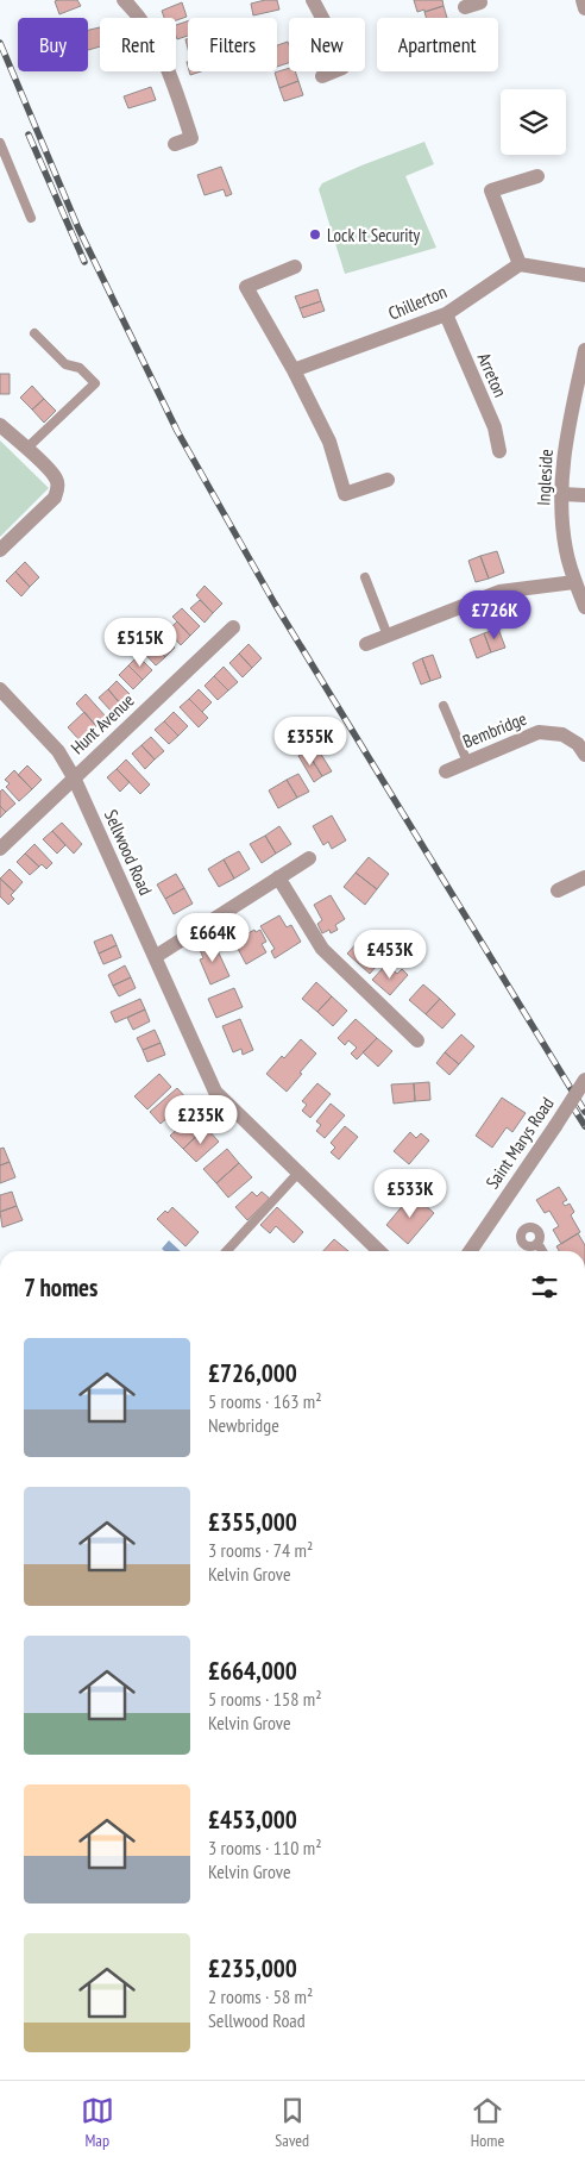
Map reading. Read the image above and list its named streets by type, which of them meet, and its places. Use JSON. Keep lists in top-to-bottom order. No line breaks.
{"streets":{"street":["Chillerton","Arreton","Ingleside","Hunt Avenue","Bembridge","Sellwood Road","Saint Marys Road"]},"crossings":[["Chillerton","Arreton"],["Hunt Avenue","Sellwood Road"]],"places":["Lock It Security"],"page":{"chip":["Buy","Rent","Filters","New","Apartment"],"price":["£726K","£515K","£355K","£664K","£453K","£235K","£533K"],"heading":"7 homes","list":[{"name":"£726,000","note":"5 rooms · 163 m² · Newbridge"},{"name":"£355,000","note":"3 rooms · 74 m² · Kelvin Grove"},{"name":"£664,000","note":"5 rooms · 158 m² · Kelvin Grove"},{"name":"£453,000","note":"3 rooms · 110 m² · Kelvin Grove"},{"name":"£235,000","note":"2 rooms · 58 m² · Sellwood Road"}],"tabs":["Map","Saved","Home"]}}
